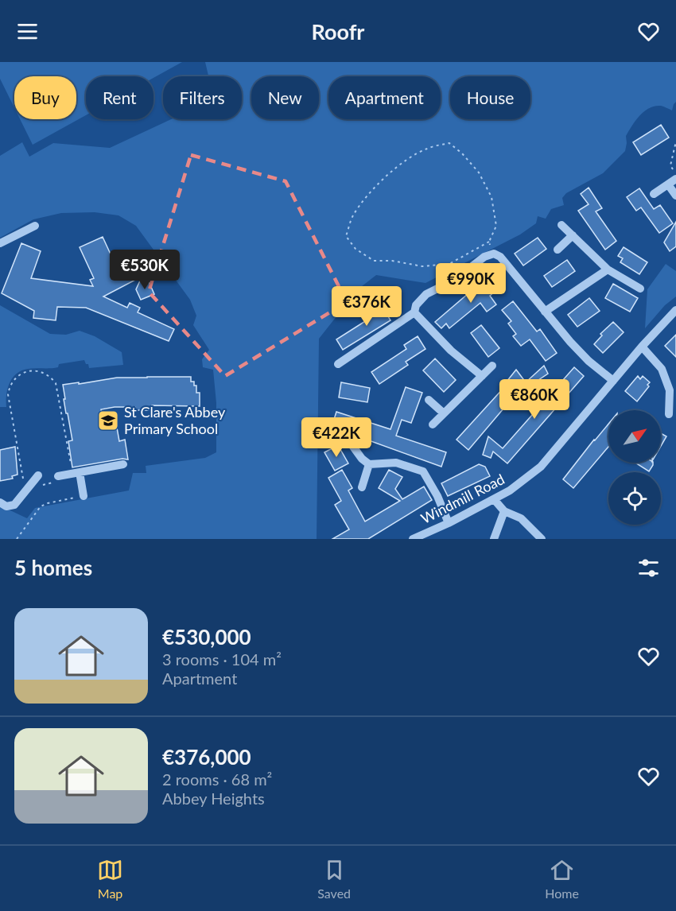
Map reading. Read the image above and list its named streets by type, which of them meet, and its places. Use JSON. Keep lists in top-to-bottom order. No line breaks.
{"streets":{"street":["Windmill Road"]},"places":{"school or university":["St Clare's Abbey Primary School"]},"north":"top right","page":{"header":"Roofr","chip":["Buy","Rent","Filters","New","Apartment","House"],"price":["€530K","€990K","€376K","€860K","€422K"],"heading":"5 homes","list":[{"name":"€530,000","note":"3 rooms · 104 m² · Apartment"},{"name":"€376,000","note":"2 rooms · 68 m² · Abbey Heights"}],"tabs":["Map","Saved","Home"]}}
